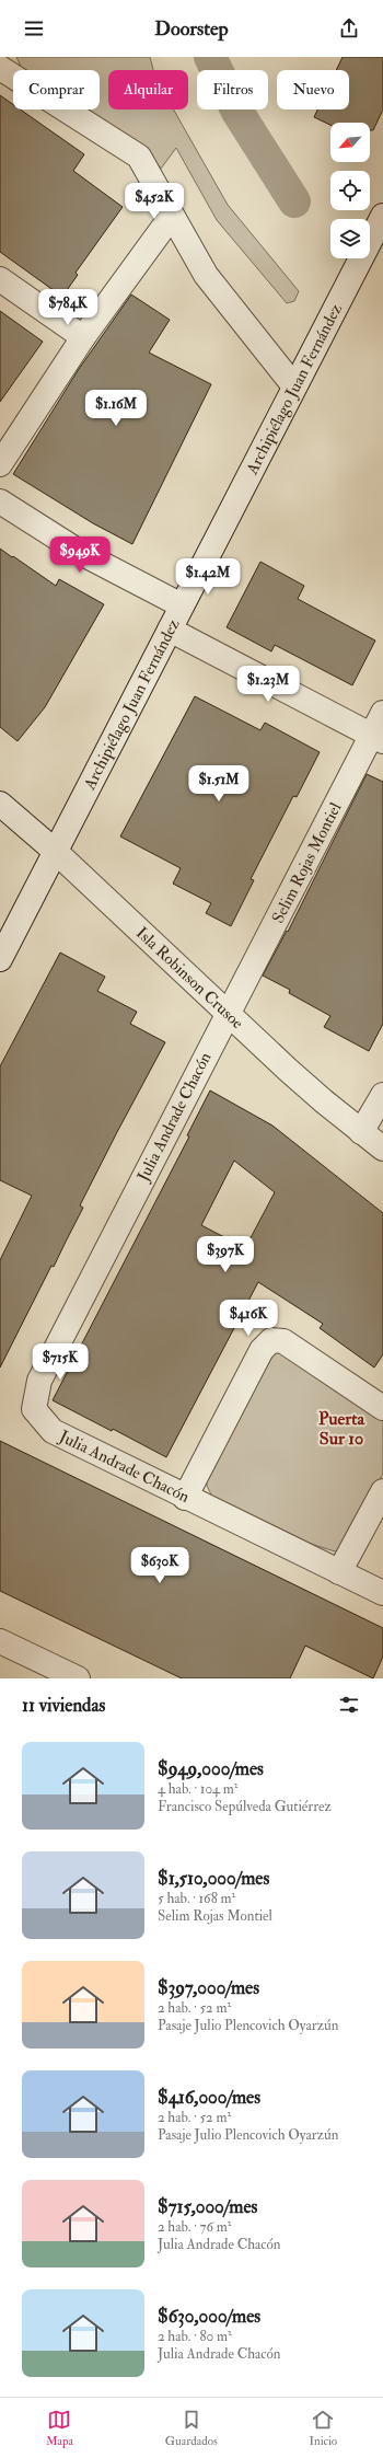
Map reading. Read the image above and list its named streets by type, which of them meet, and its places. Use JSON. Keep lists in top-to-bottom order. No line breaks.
{"streets":{"street":["Archipiélago Juan Fernández","Selim Rojas Montiel","Isla Robinson Crusoe","Julia Andrade Chacón"]},"crossings":[["Archipiélago Juan Fernández","Isla Robinson Crusoe"],["Selim Rojas Montiel","Isla Robinson Crusoe"],["Selim Rojas Montiel","Julia Andrade Chacón"],["Isla Robinson Crusoe","Julia Andrade Chacón"]],"districts":["Puerta Sur 10"],"north":"bottom left","page":{"header":"Doorstep","chip":["Comprar","Alquilar","Filtros","Nuevo"],"price":["$452K","$784K","$1.16M","$949K","$1.42M","$1.23M","$1.51M","$397K","$416K","$715K","$630K"],"heading":"11 viviendas","list":[{"name":"$949,000/mes","note":"4 hab. · 104 m² · Francisco Sepúlveda Gutiérrez"},{"name":"$1,510,000/mes","note":"5 hab. · 168 m² · Selim Rojas Montiel"},{"name":"$397,000/mes","note":"2 hab. · 52 m² · Pasaje Julio Plencovich Oyarzún"},{"name":"$416,000/mes","note":"2 hab. · 52 m² · Pasaje Julio Plencovich Oyarzún"},{"name":"$715,000/mes","note":"2 hab. · 76 m² · Julia Andrade Chacón"},{"name":"$630,000/mes","note":"2 hab. · 80 m² · Julia Andrade Chacón"}],"tabs":["Mapa","Guardados","Inicio"]}}
